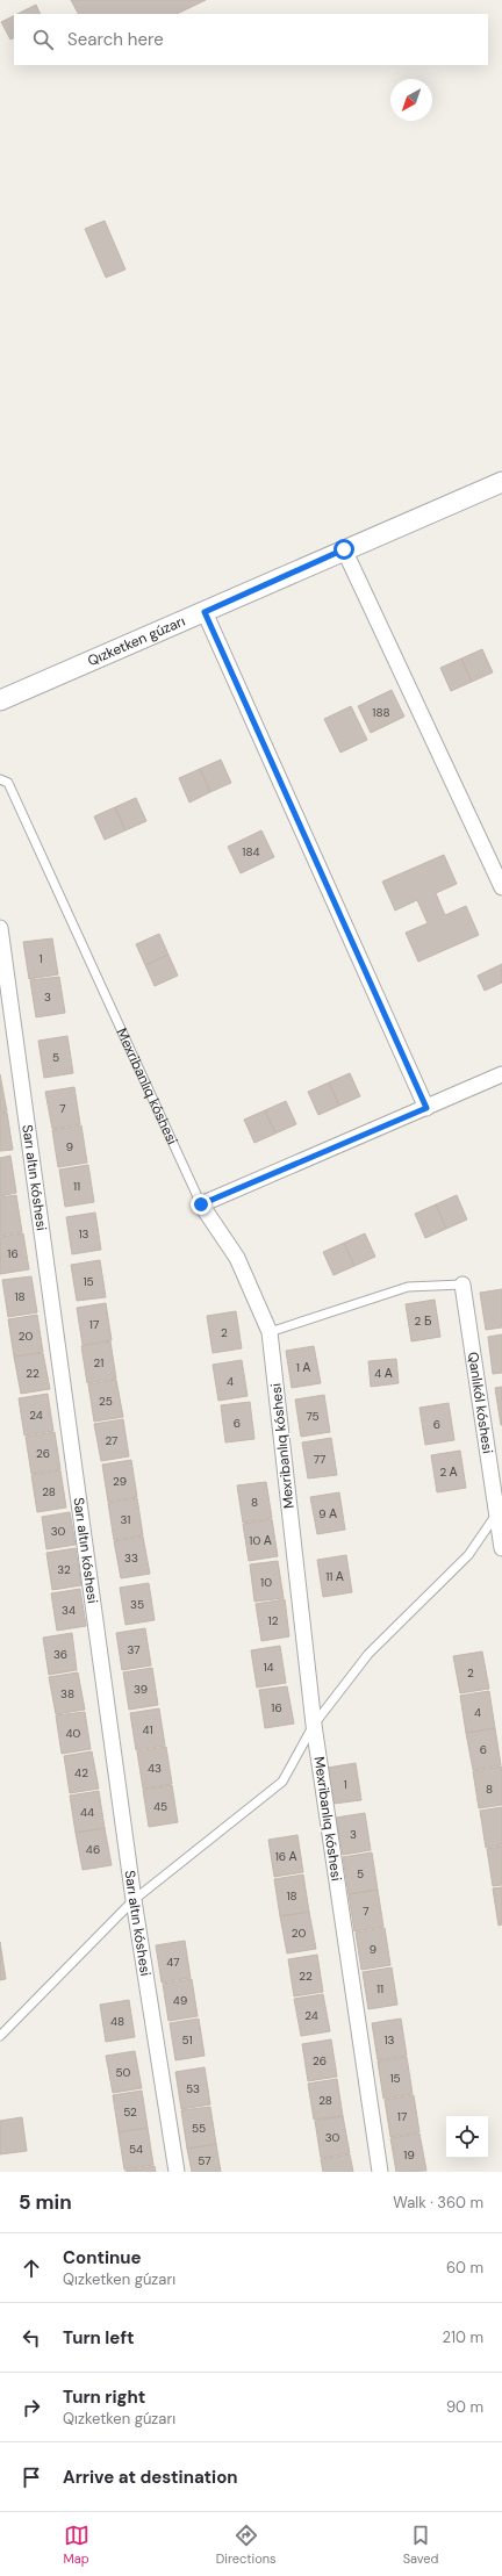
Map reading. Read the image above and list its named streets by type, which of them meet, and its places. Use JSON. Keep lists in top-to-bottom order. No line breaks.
{"streets":{"street":["Qızketken gúzarı","Mexribanlıq kóshesi","Sarı altın kóshesi","Qanlıkól kóshesi"]},"house_numbers":["188","184","1","3","5","7","9","11","13","16","15","18","2 Б","17","2","20","21","1 А","22","4 А","4","25","24","75","6","6","27","26","77","2 А","29","28","8","9 А","31","30","10 А","33","32","11 А","10","35","34","12","37","36","14","2","39","38","16","4","41","40","6","43","42","1","8","45","44","3","46","16 А","5","18","7","20","9","47","22","11","49","24","48","51","13","26","50","15","53","28","52","17","55","30","54","19","57"],"north":"bottom left","page":{"search":"Search here","heading":["5 min","Walk · 360 m"],"list":[["Continue","Qızketken gúzarı","60 m"],["Turn left","210 m"],["Turn right","Qızketken gúzarı","90 m"],"Arrive at destination"],"nav":["Map","Directions","Saved"]}}
